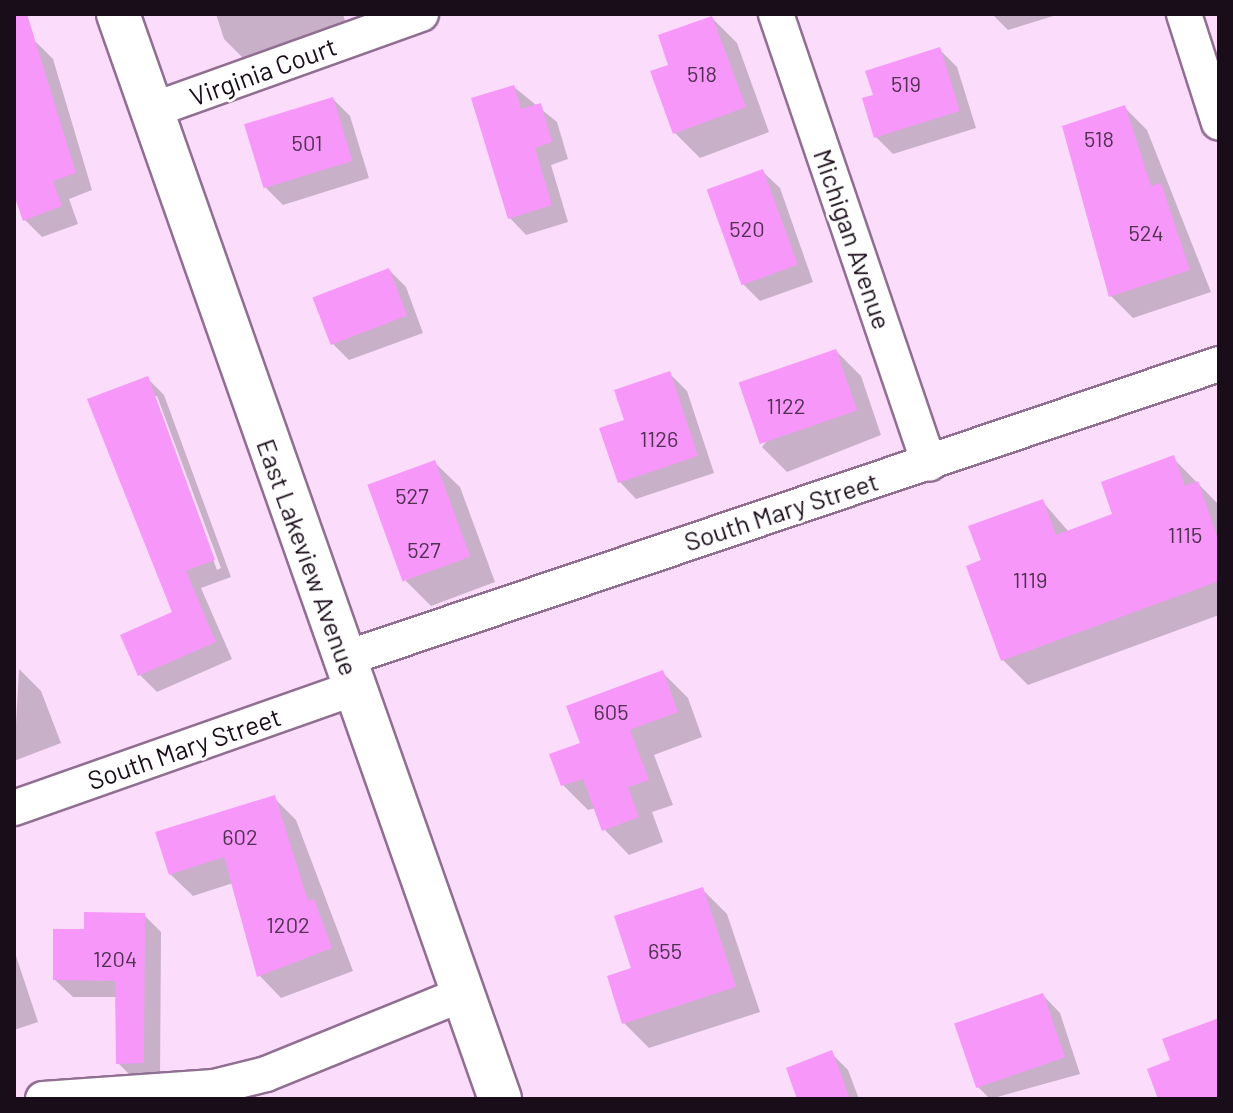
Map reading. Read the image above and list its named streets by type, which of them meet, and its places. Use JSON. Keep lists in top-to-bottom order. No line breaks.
{"streets":{"street":["Virginia Court","Michigan Avenue","South Mary Street","East Lakeview Avenue"]},"crossings":[["Virginia Court","East Lakeview Avenue"],["Michigan Avenue","South Mary Street"],["South Mary Street","East Lakeview Avenue"]],"house_numbers":["518","519","518","501","520","524","1122","1126","527","1115","527","1119","605","602","1202","655","1204"]}
